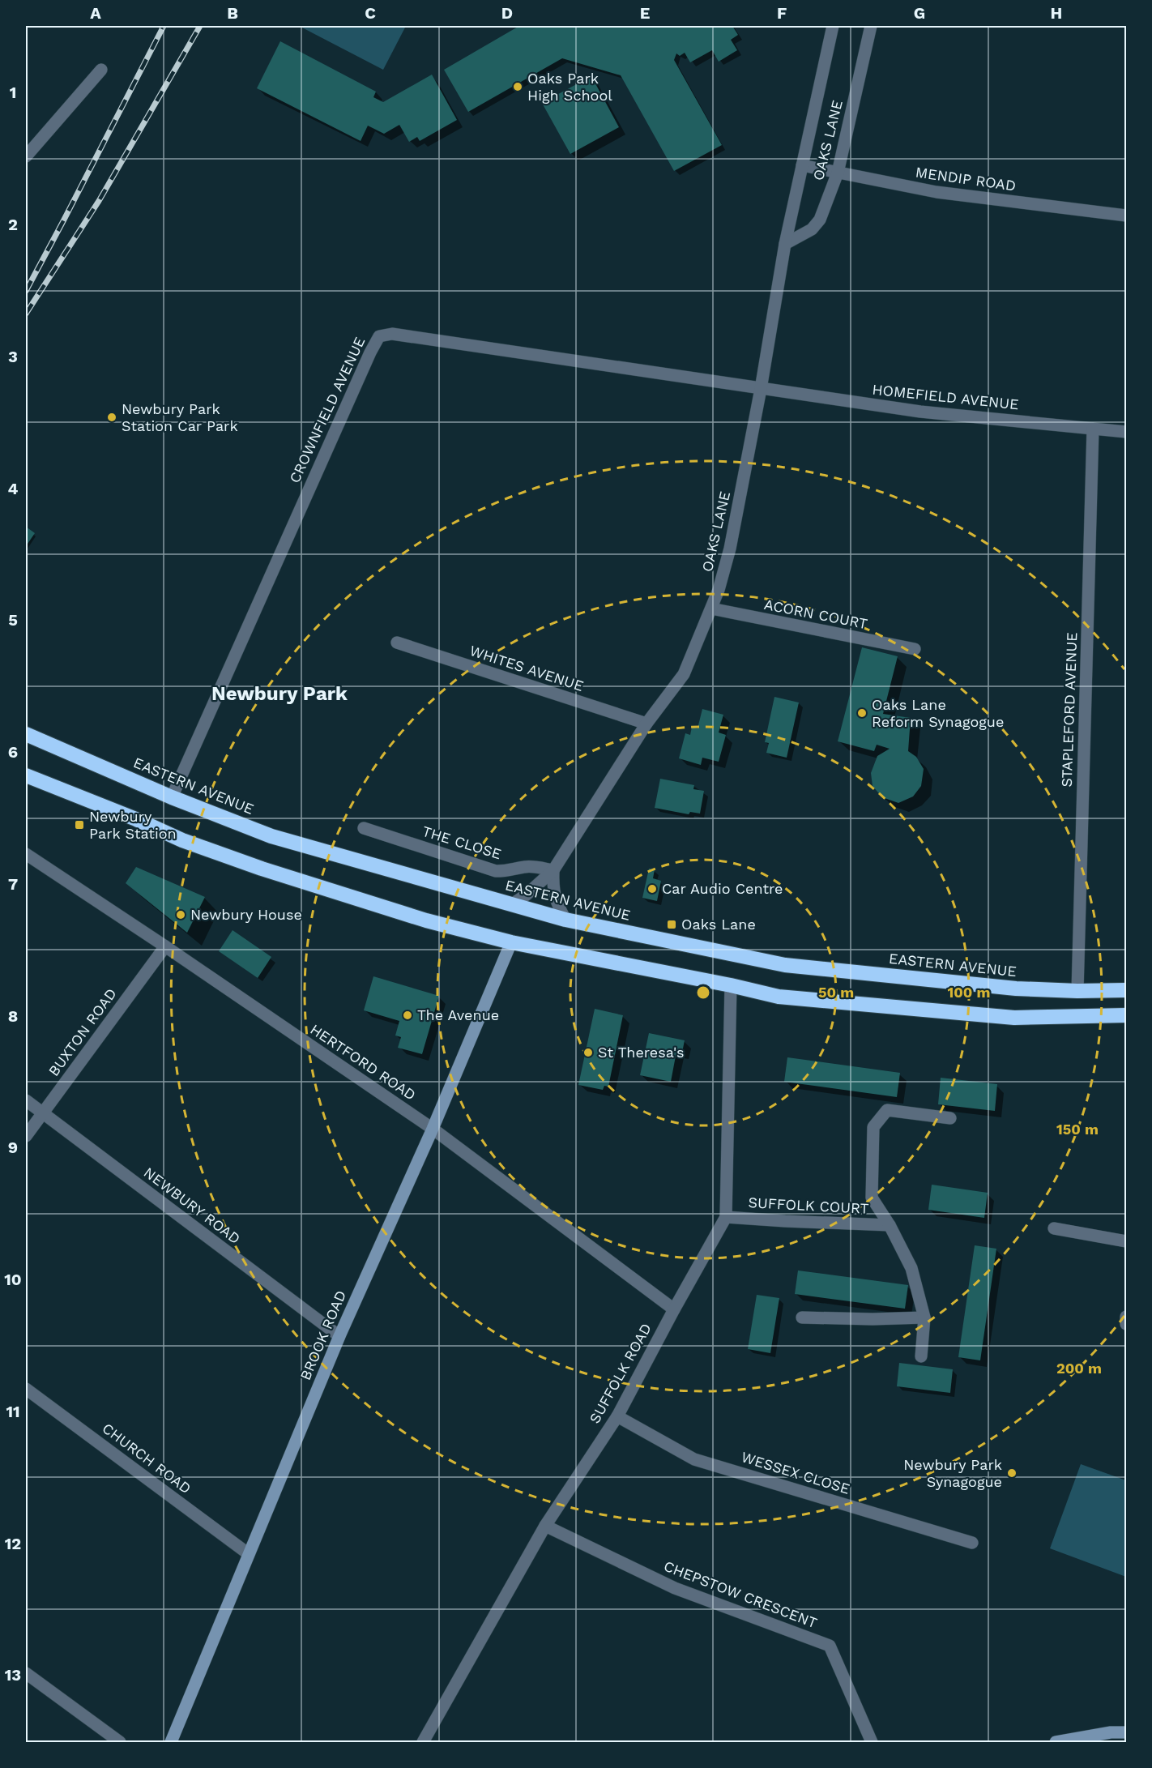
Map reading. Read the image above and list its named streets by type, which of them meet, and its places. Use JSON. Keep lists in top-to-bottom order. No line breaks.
{"streets":{"highway":["EASTERN AVENUE"],"street":["OAKS LANE","MENDIP ROAD","HOMEFIELD AVENUE","CROWNFIELD AVENUE","ACORN COURT","WHITES AVENUE","STAPLEFORD AVENUE","THE CLOSE","BUXTON ROAD","HERTFORD ROAD","NEWBURY ROAD","SUFFOLK COURT","BROOK ROAD","SUFFOLK ROAD","CHURCH ROAD","WESSEX CLOSE","CHEPSTOW CRESCENT"]},"crossings":[["OAKS LANE","MENDIP ROAD"],["OAKS LANE","HOMEFIELD AVENUE"],["OAKS LANE","CROWNFIELD AVENUE"],["OAKS LANE","ACORN COURT"],["OAKS LANE","WHITES AVENUE"],["OAKS LANE","EASTERN AVENUE"],["OAKS LANE","THE CLOSE"],["HOMEFIELD AVENUE","CROWNFIELD AVENUE"],["HOMEFIELD AVENUE","STAPLEFORD AVENUE"],["CROWNFIELD AVENUE","EASTERN AVENUE"],["STAPLEFORD AVENUE","EASTERN AVENUE"],["BUXTON ROAD","HERTFORD ROAD"],["BUXTON ROAD","NEWBURY ROAD"],["HERTFORD ROAD","BROOK ROAD"],["HERTFORD ROAD","SUFFOLK ROAD"],["NEWBURY ROAD","BROOK ROAD"],["SUFFOLK COURT","SUFFOLK ROAD"],["BROOK ROAD","CHURCH ROAD"],["SUFFOLK ROAD","WESSEX CLOSE"],["SUFFOLK ROAD","CHEPSTOW CRESCENT"]],"districts":["Newbury Park"],"places":{"other":["Oaks Park High School","Newbury Park Station Car Park","Oaks Lane Reform Synagogue","Car Audio Centre","Newbury House","The Avenue","St Theresa's","Newbury Park Synagogue"],"transit":["Newbury Park Station","Oaks Lane"]},"grid":{"columns":["A","B","C","D","E","F","G","H"],"rows":["1","2","3","4","5","6","7","8","9","10","11","12","13"]},"rings":["50 m","100 m","150 m","200 m"]}
